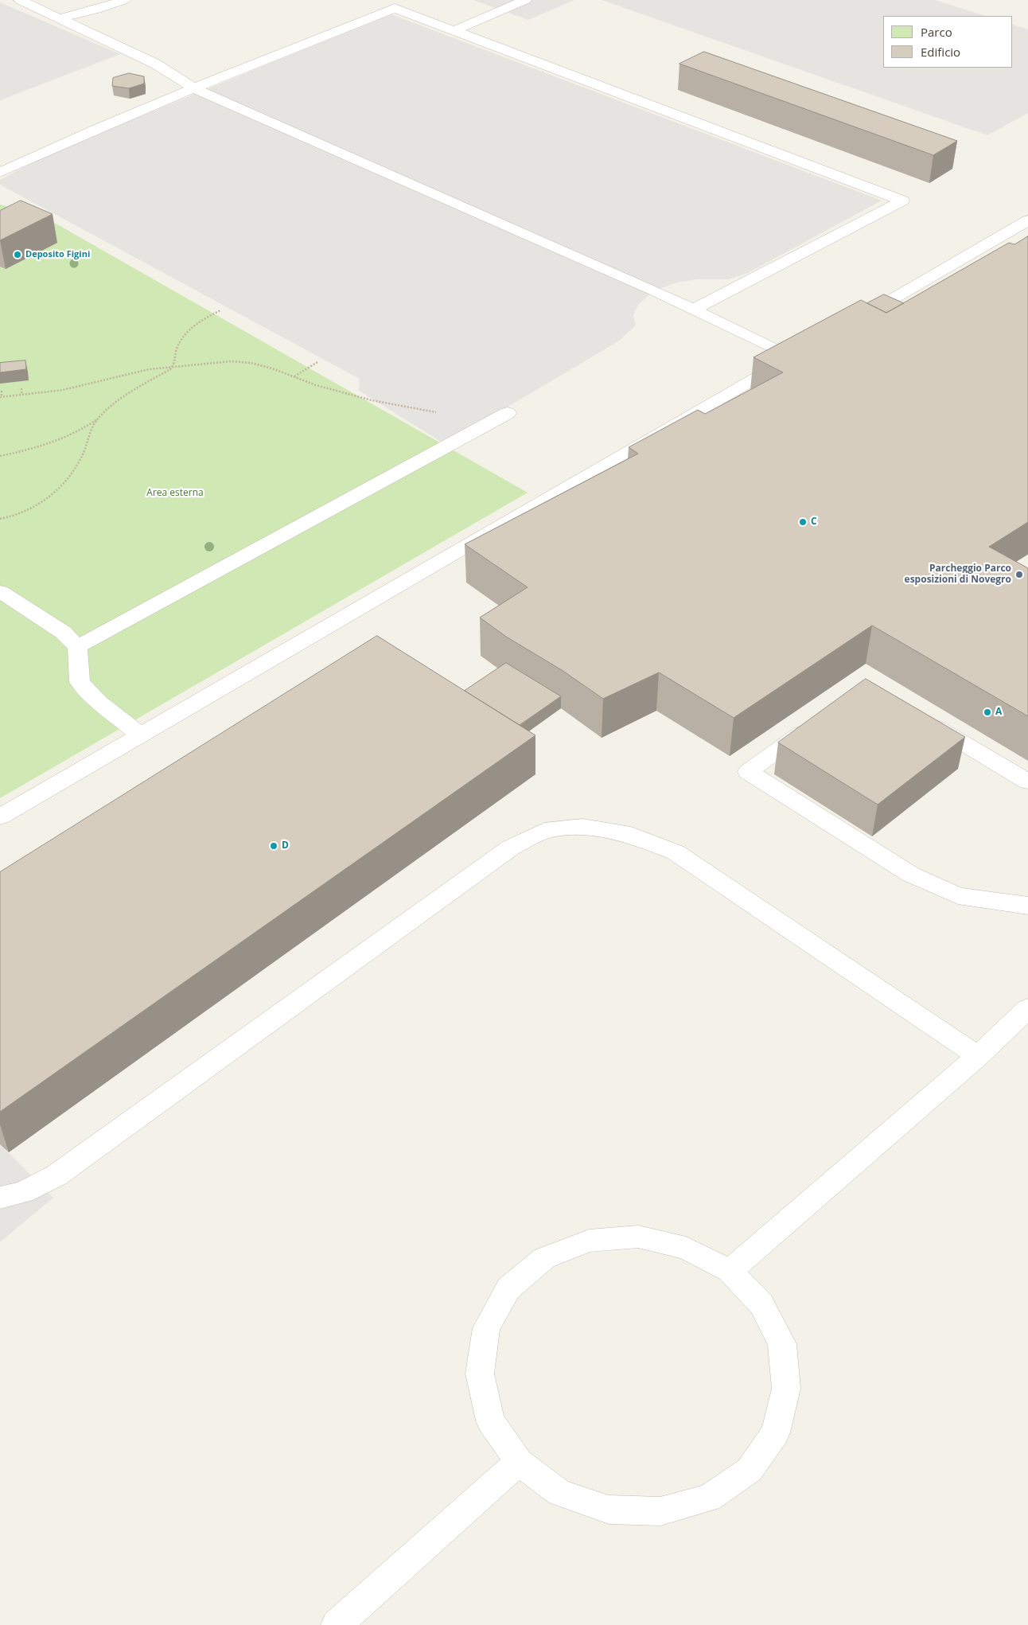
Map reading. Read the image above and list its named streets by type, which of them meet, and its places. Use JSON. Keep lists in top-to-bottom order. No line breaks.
{"parks":["Area esterna"],"places":["Deposito Figini","C","Parcheggio Parco esposizioni di Novegro","A","D"],"legend":["Parco","Edificio"]}
